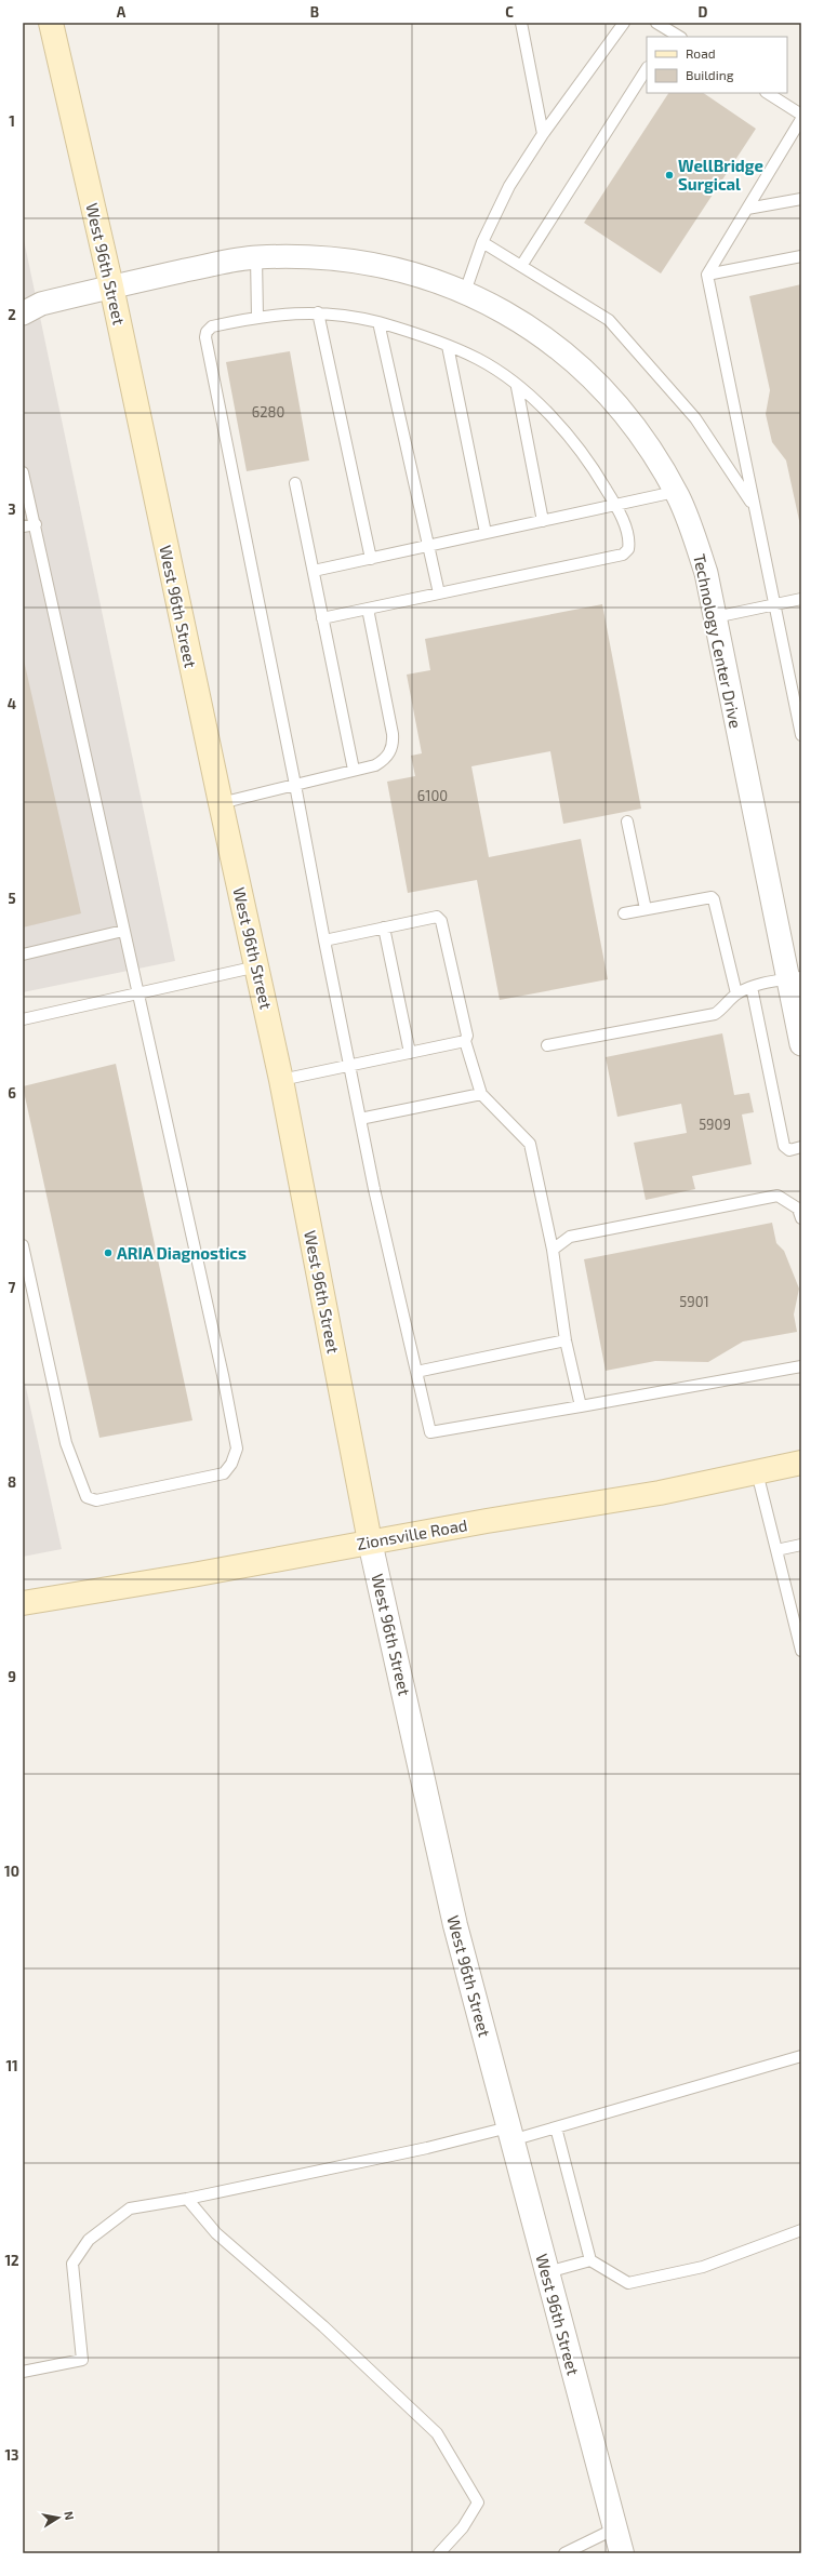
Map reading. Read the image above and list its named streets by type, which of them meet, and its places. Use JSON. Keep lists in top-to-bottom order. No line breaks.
{"streets":{"main road":["West 96th Street","Zionsville Road"],"street":["Technology Center Drive"]},"crossings":[["West 96th Street","Technology Center Drive"],["West 96th Street","Zionsville Road"]],"places":["WellBridge Surgical","ARIA Diagnostics"],"house_numbers":["6280","6100","5909","5901"],"legend":["Road","Building"],"north":"right","grid":{"columns":["A","B","C","D"],"rows":["1","2","3","4","5","6","7","8","9","10","11","12","13"]}}
